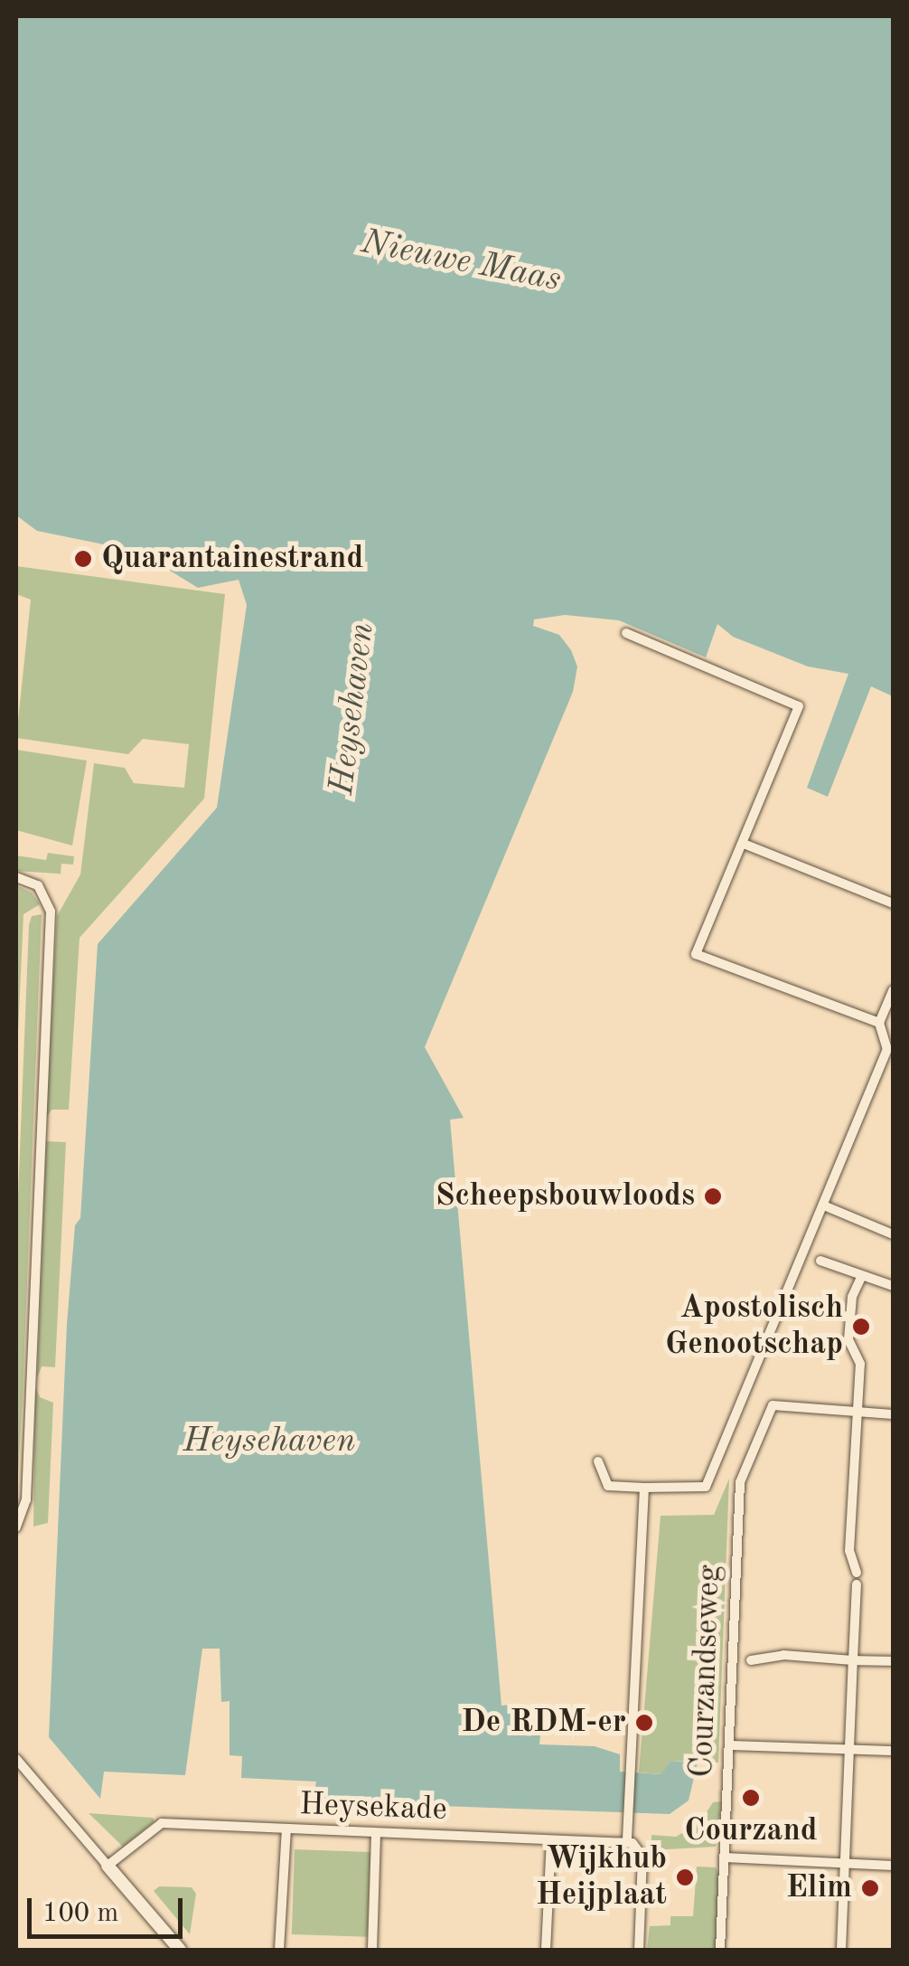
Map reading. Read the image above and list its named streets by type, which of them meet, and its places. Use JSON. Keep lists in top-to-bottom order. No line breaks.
{"streets":{"street":["Courzandseweg","Heysekade"]},"water":["Nieuwe Maas","Heysehaven"],"places":["Quarantainestrand","Scheepsbouwloods","Apostolisch Genootschap","De RDM-er","Courzand","Wijkhub Heijplaat","Elim"],"scale_bar":"100 m"}
